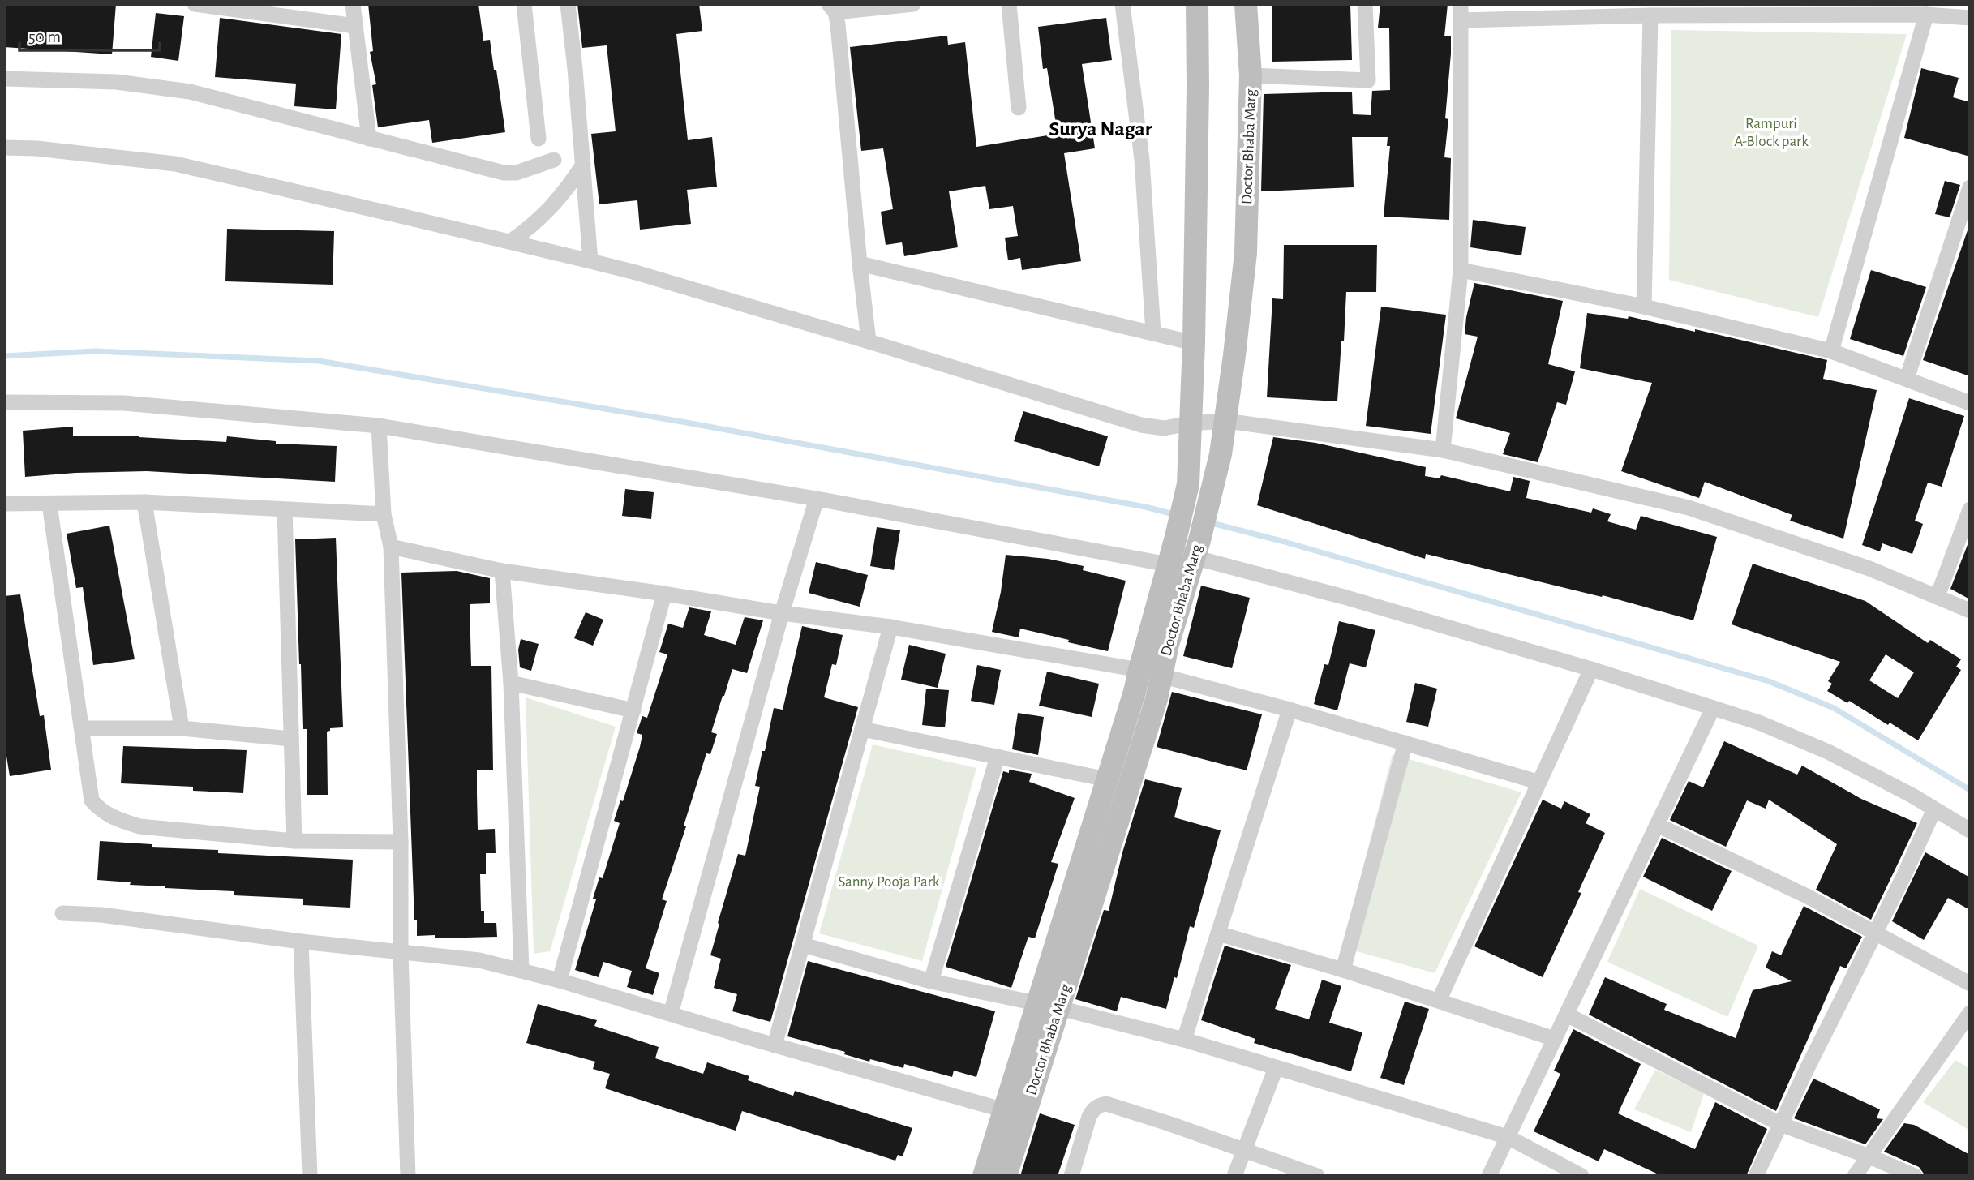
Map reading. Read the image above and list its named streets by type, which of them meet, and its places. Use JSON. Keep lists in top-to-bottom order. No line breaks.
{"streets":{"street":["Doctor Bhaba Marg"]},"districts":["Surya Nagar"],"parks":["Rampuri A-Block park","Sanny Pooja Park"],"scale_bar":"50 m"}
